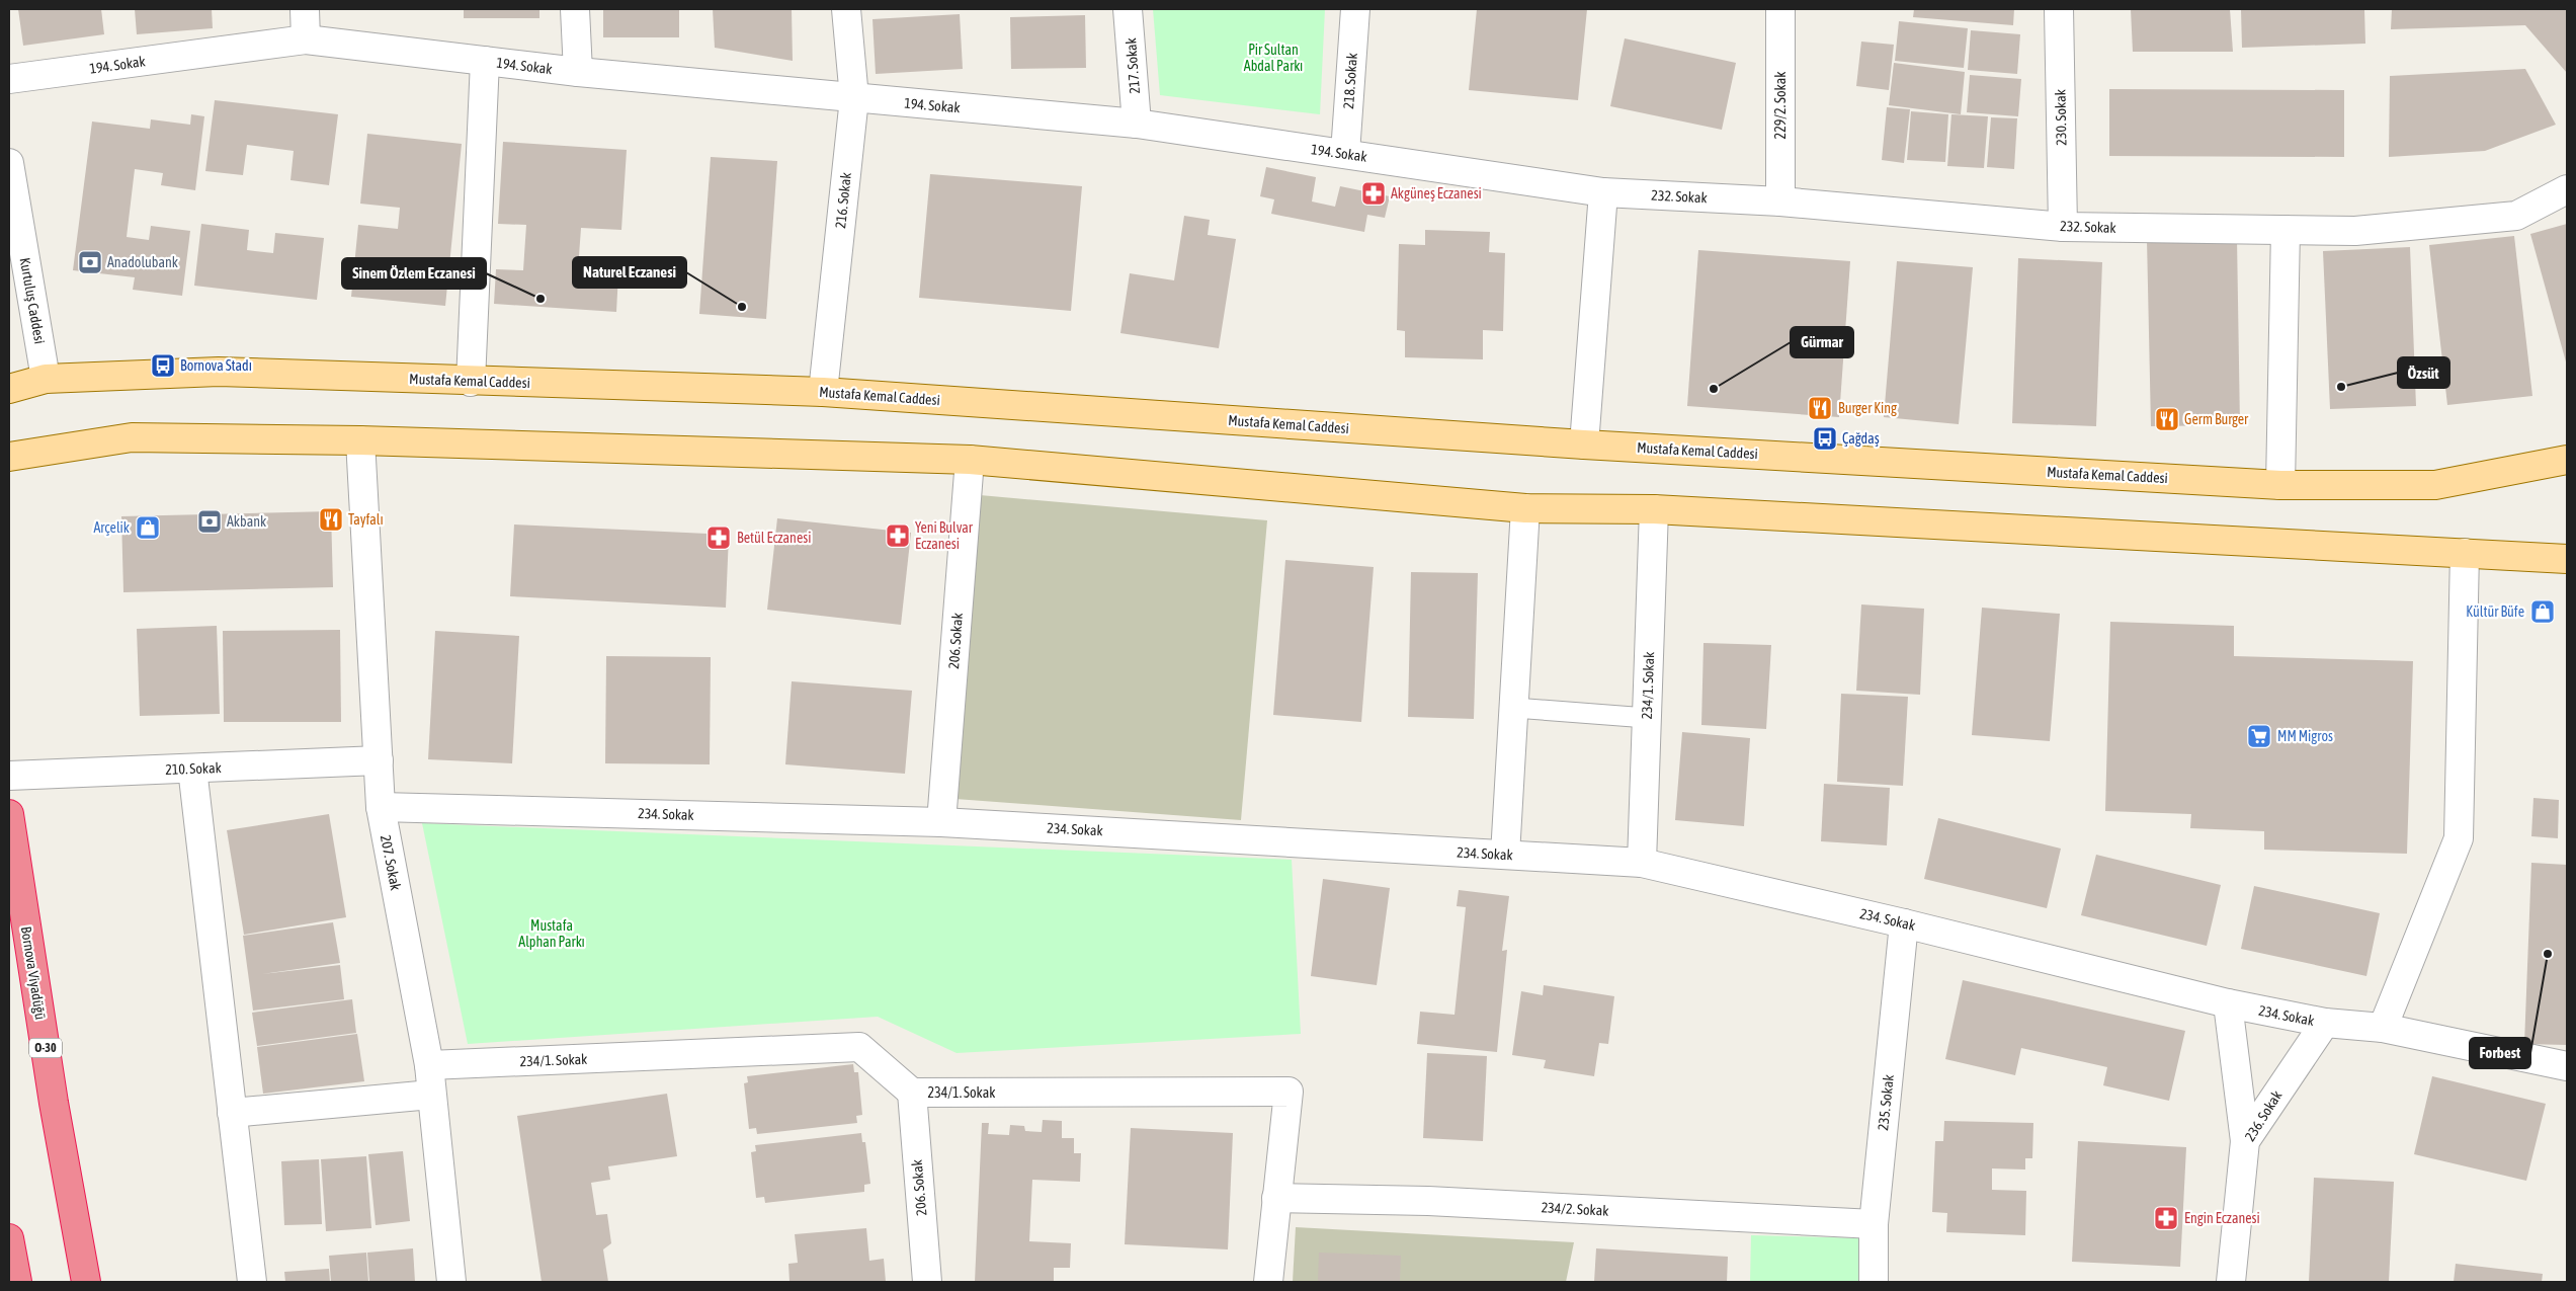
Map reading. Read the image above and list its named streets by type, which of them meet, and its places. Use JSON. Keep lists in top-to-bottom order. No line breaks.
{"streets":{"highway":["Bornova Viyadüğü","O-30"],"main road":["Mustafa Kemal Caddesi"],"street":["194. Sokak","217. Sokak","218. Sokak","229/2. Sokak","230. Sokak","232. Sokak","216. Sokak","Kurtuluş Caddesi","206. Sokak","234/1. Sokak","210. Sokak","234. Sokak","207. Sokak","235. Sokak","236. Sokak","234/2. Sokak"]},"crossings":[["194. Sokak","217. Sokak"],["194. Sokak","218. Sokak"],["194. Sokak","232. Sokak"],["194. Sokak","216. Sokak"],["229/2. Sokak","232. Sokak"],["230. Sokak","232. Sokak"],["216. Sokak","Mustafa Kemal Caddesi"],["Kurtuluş Caddesi","Mustafa Kemal Caddesi"],["206. Sokak","234/1. Sokak"],["206. Sokak","234. Sokak"],["234/1. Sokak","234. Sokak"],["234/1. Sokak","207. Sokak"],["234/1. Sokak","234/2. Sokak"],["210. Sokak","207. Sokak"],["234. Sokak","207. Sokak"],["234. Sokak","235. Sokak"],["234. Sokak","236. Sokak"],["235. Sokak","234/2. Sokak"]],"parks":["Pir Sultan Abdal Parkı","Mustafa Alphan Parkı"],"places":{"pharmacy":["Akgüneş Eczanesi","Yeni Bulvar Eczanesi","Betül Eczanesi","Engin Eczanesi"],"bank":["Anadolubank","Akbank"],"other":["Sinem Özlem Eczanesi","Naturel Eczanesi","Özsüt","Gürmar","Forbest"],"bus stop":["Bornova Stadı","Çağdaş"],"restaurant":["Burger King","Germ Burger","Tayfalı"],"shop":["Arçelik","Kültür Büfe"],"supermarket":["MM Migros"]}}
